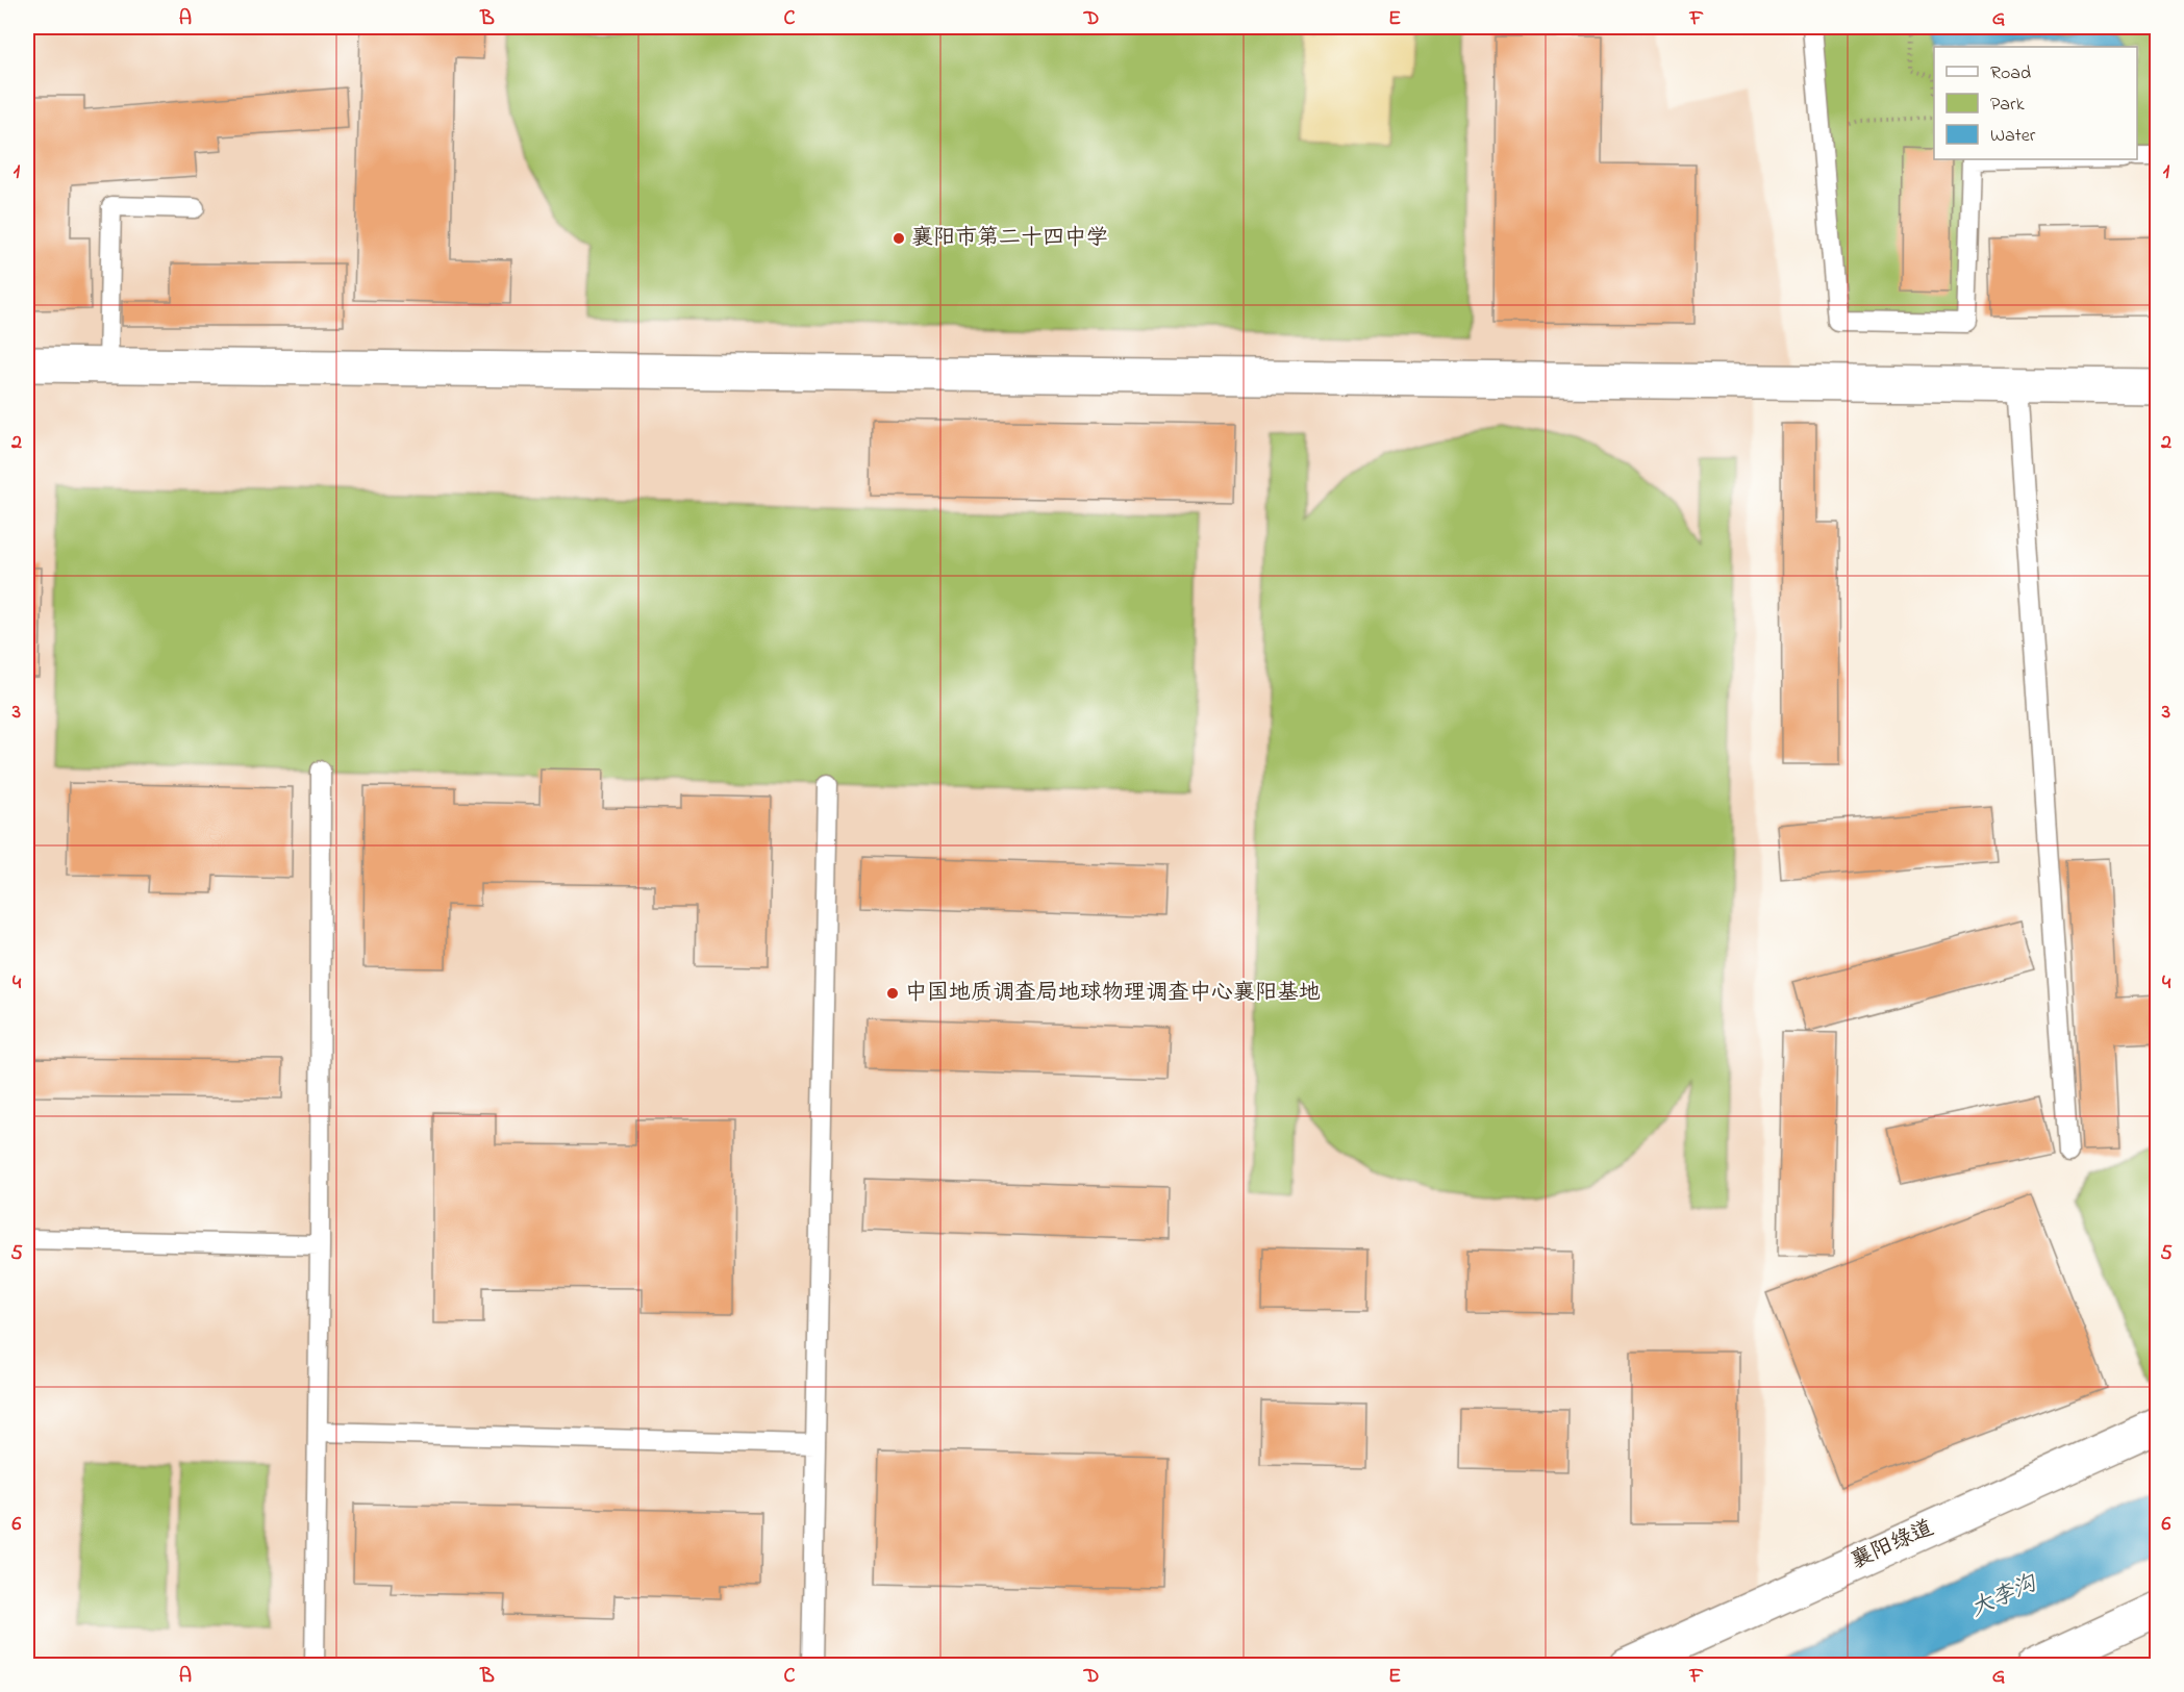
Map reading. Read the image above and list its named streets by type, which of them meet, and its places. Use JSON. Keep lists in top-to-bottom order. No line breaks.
{"streets":{"street":["襄阳绿道"]},"water":["大李沟"],"places":["襄阳市第二十四中学","中国地质调查局地球物理调查中心襄阳基地"],"legend":["Road","Park","Water"],"grid":{"columns":["A","B","C","D","E","F","G"],"rows":["1","2","3","4","5","6"]}}
